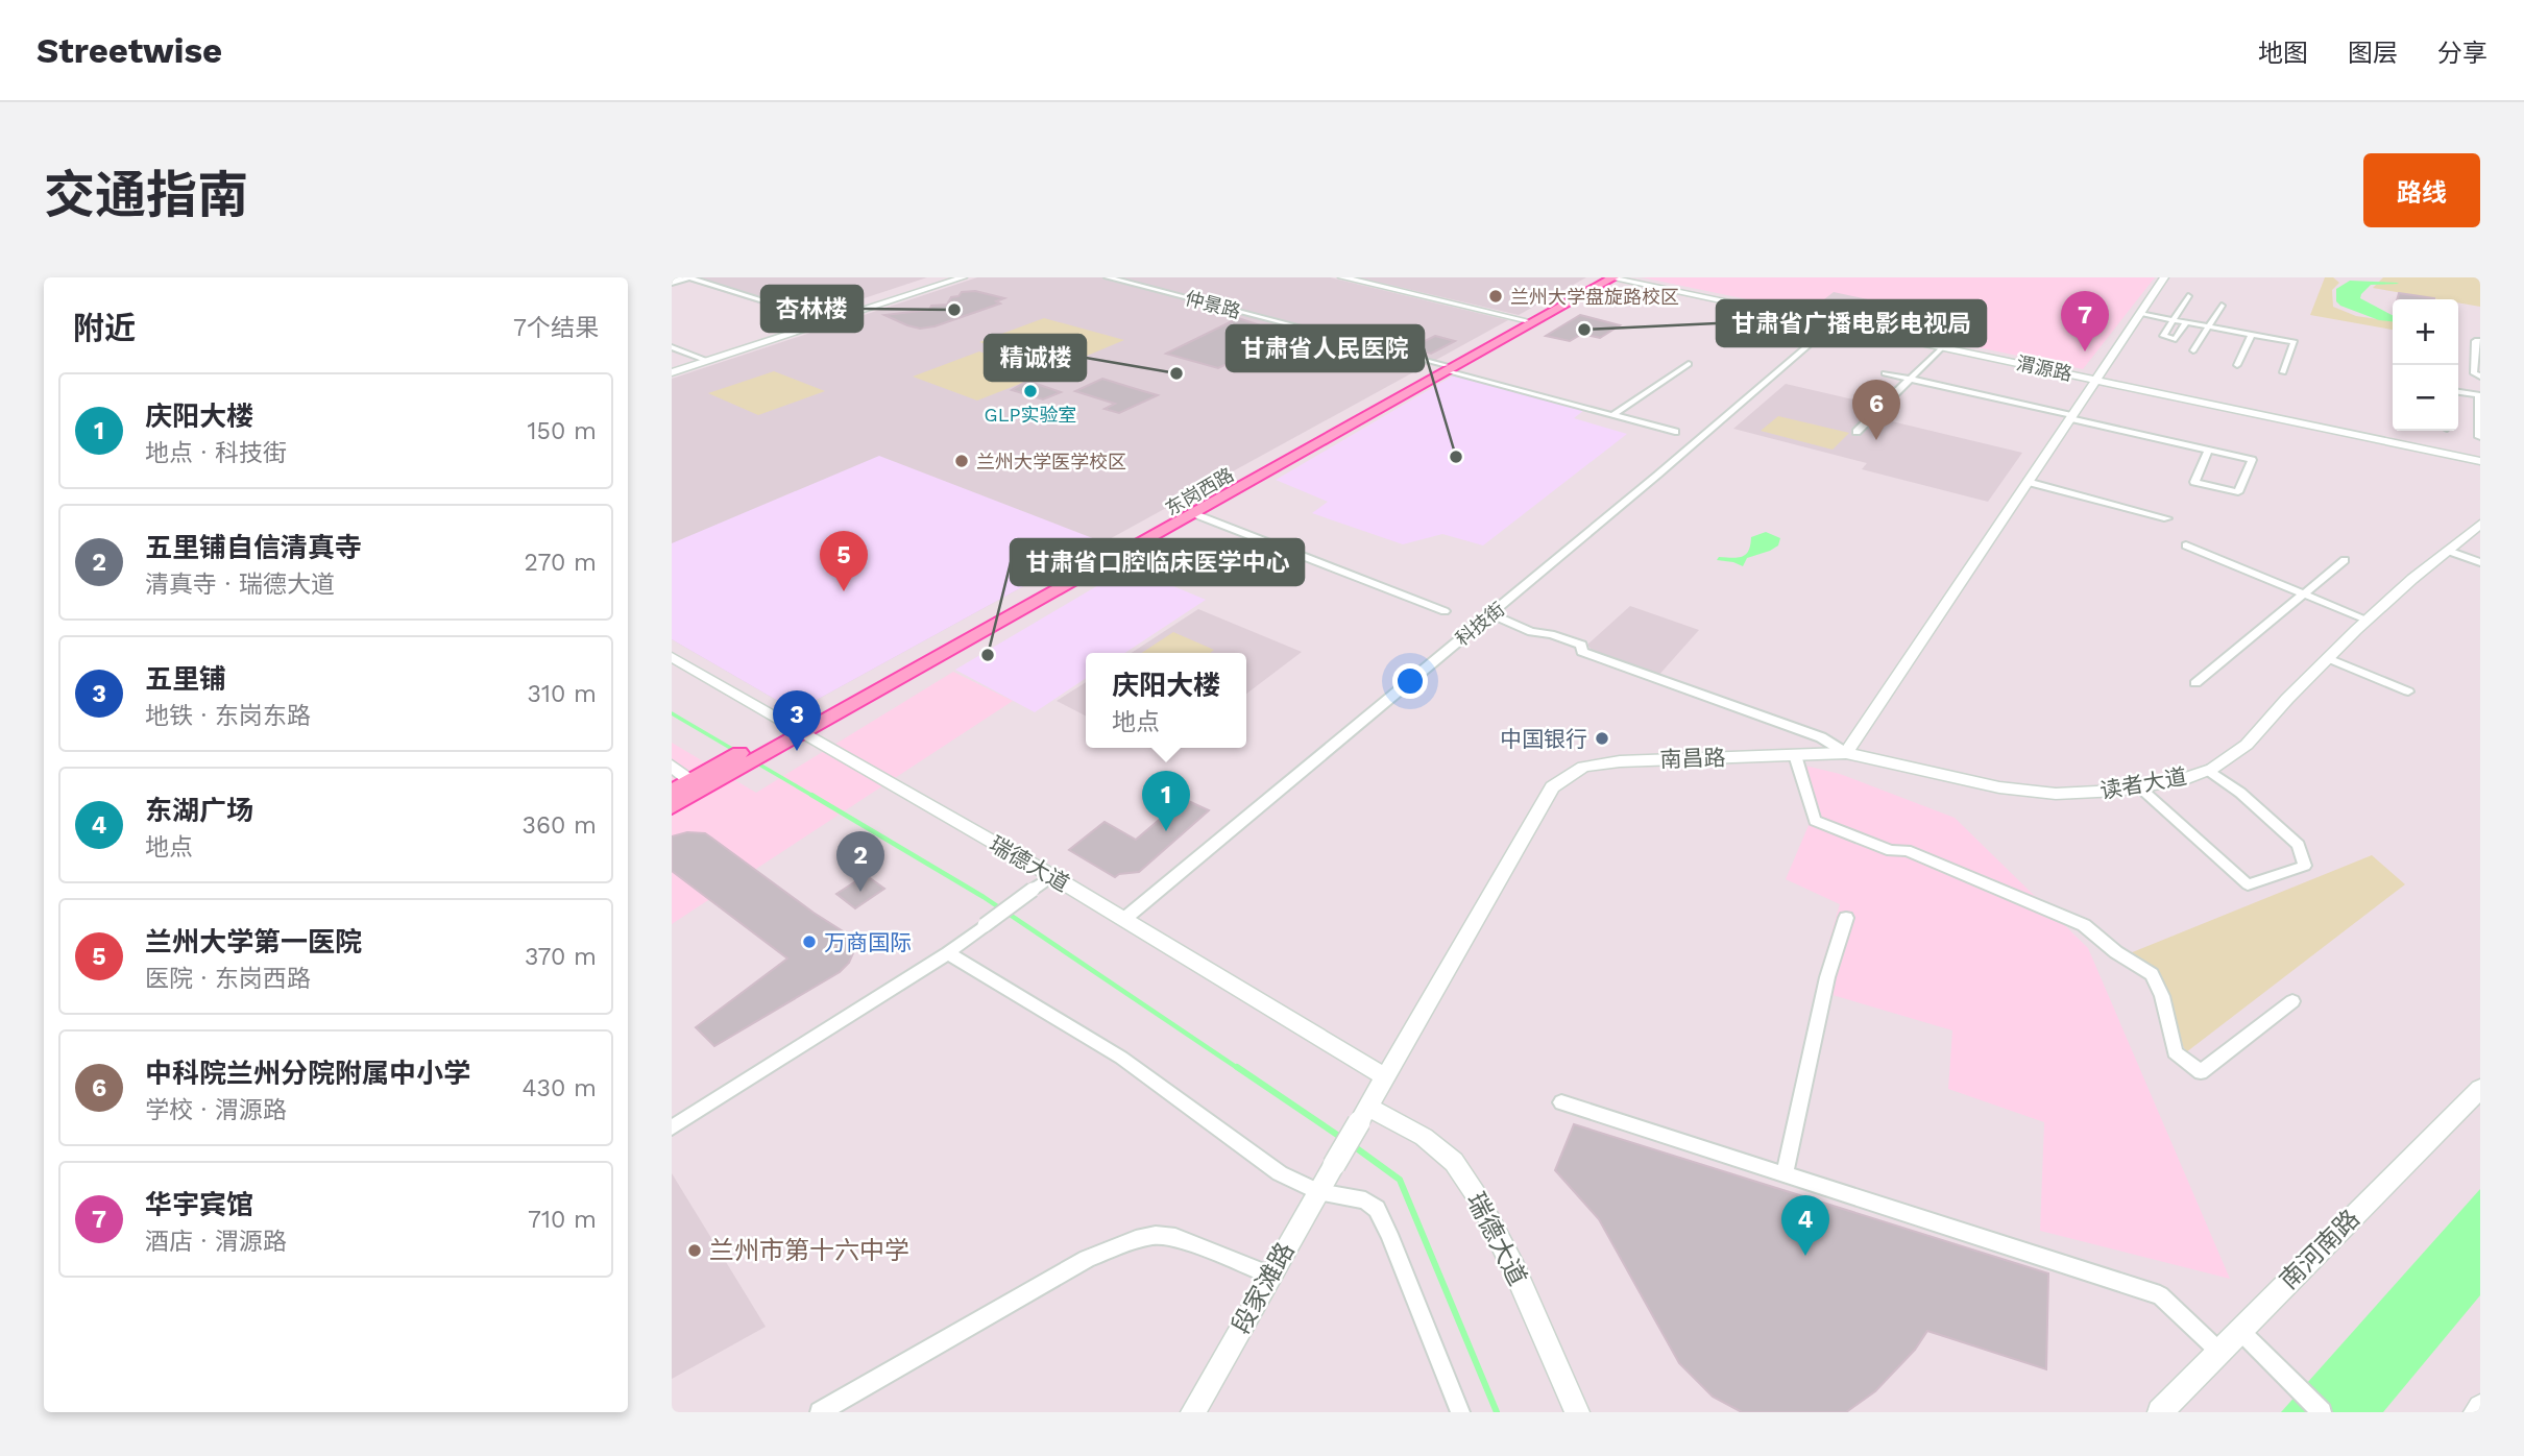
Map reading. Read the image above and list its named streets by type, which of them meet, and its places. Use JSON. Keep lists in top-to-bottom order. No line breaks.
{"streets":{"main road":["东岗西路"],"street":["仲景路","渭源路","科技街","南昌路","读者大道","瑞德大道","南河南路","段家滩路"]},"crossings":[["仲景路","东岗西路"],["渭源路","东岗西路"],["渭源路","科技街"],["东岗西路","瑞德大道"],["科技街","瑞德大道"],["南昌路","读者大道"],["南昌路","瑞德大道"],["南昌路","段家滩路"],["瑞德大道","段家滩路"]],"places":["兰州大学盘旋路校区","杏林楼","甘肃省广播电影电视局","精诚楼","GLP实验室","甘肃省人民医院","兰州大学医学校区","甘肃省口腔临床医学中心","中国银行","万商国际","兰州市第十六中学"],"page":{"header":"Streetwise","nav":["地图","图层","分享"],"title":"交通指南","buttons":"路线","heading":["附近","7个结果"],"pins":["7","6","5","3","1","2","4"],"map_buttons":["+","−"],"list":[{"mark":"1","name":"庆阳大楼","note":"地点 · 科技街","value":"150 m"},{"mark":"2","name":"五里铺自信清真寺","note":"清真寺 · 瑞德大道","value":"270 m"},{"mark":"3","name":"五里铺","note":"地铁 · 东岗东路","value":"310 m"},{"mark":"4","name":"东湖广场","note":"地点","value":"360 m"},{"mark":"5","name":"兰州大学第一医院","note":"医院 · 东岗西路","value":"370 m"},{"mark":"6","name":"中科院兰州分院附属中小学","note":"学校 · 渭源路","value":"430 m"},{"mark":"7","name":"华宇宾馆","note":"酒店 · 渭源路","value":"710 m"}],"popup":["庆阳大楼","地点"]}}
